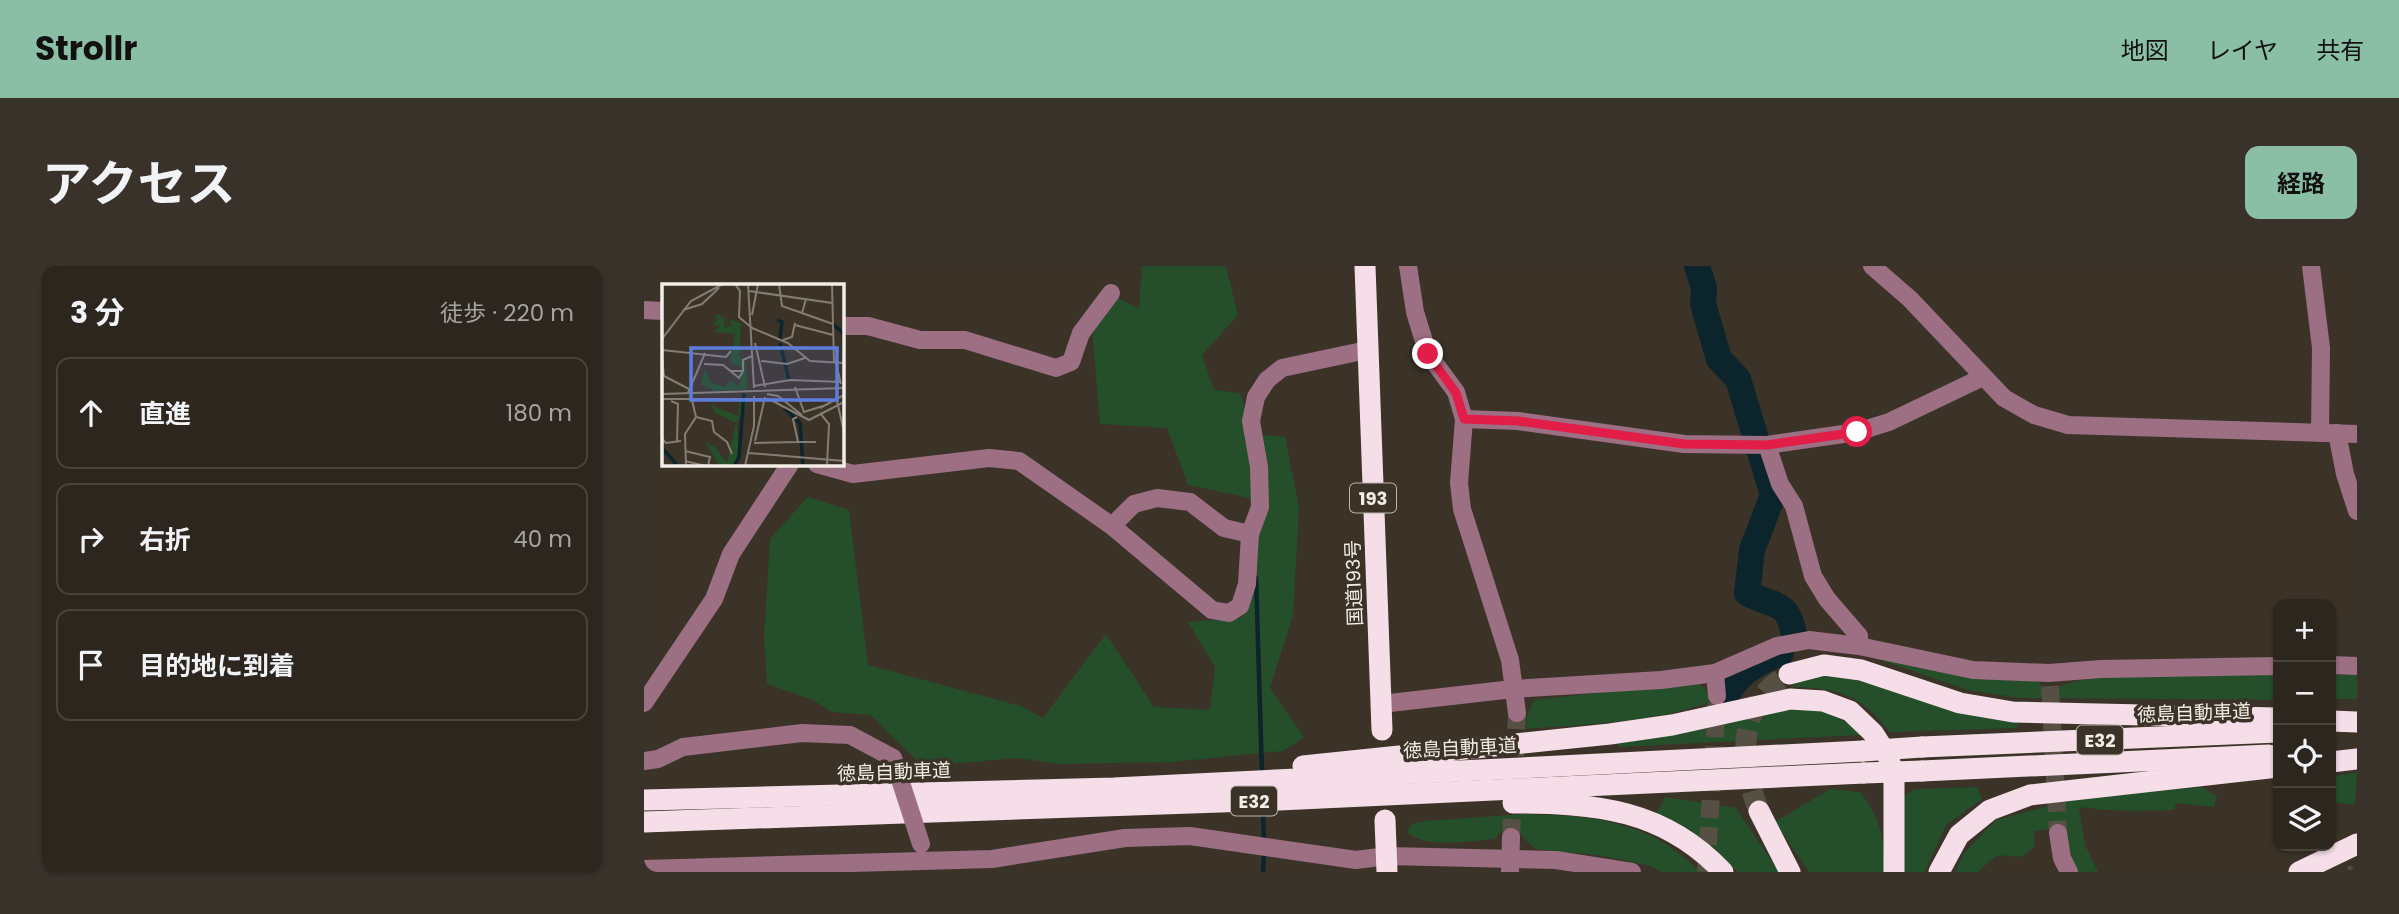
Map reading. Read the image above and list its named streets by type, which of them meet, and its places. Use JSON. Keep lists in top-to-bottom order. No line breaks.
{"streets":{"highway":["193","国道193号","徳島自動車道","E32"]},"page":{"header":"Strollr","nav":["地図","レイヤ","共有"],"title":"アクセス","buttons":"経路","heading":["3 分","徒歩 · 220 m"],"list":[["直進","180 m"],["右折","40 m"],"目的地に到着"],"map_buttons":["+","−"]}}
